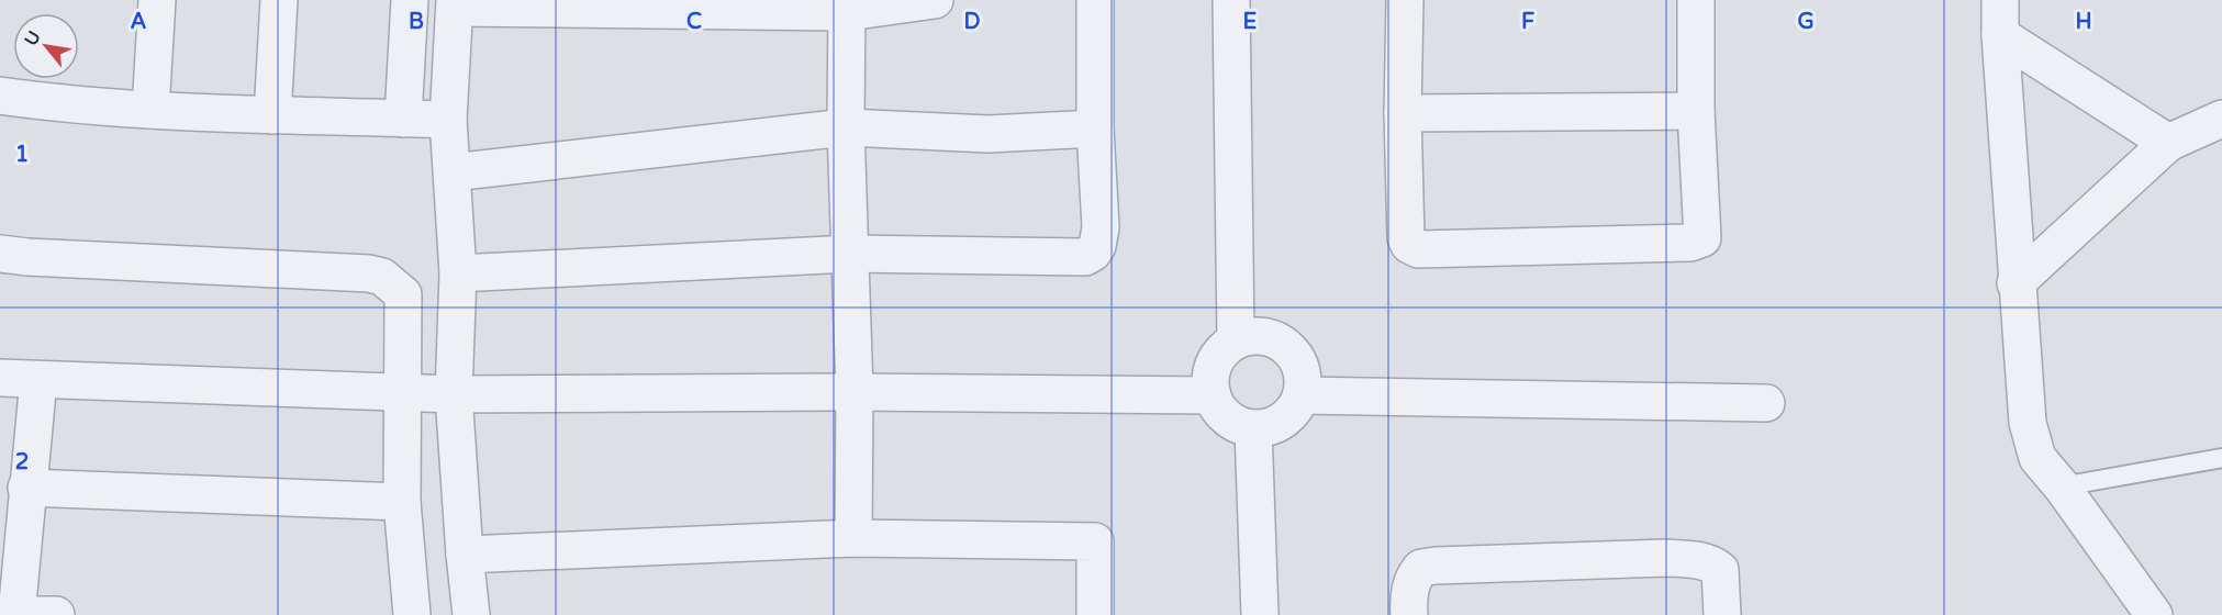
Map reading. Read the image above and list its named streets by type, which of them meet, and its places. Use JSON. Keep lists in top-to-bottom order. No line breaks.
{"north":"top left","grid":{"columns":["A","B","C","D","E","F","G","H"],"rows":["1","2"]}}
